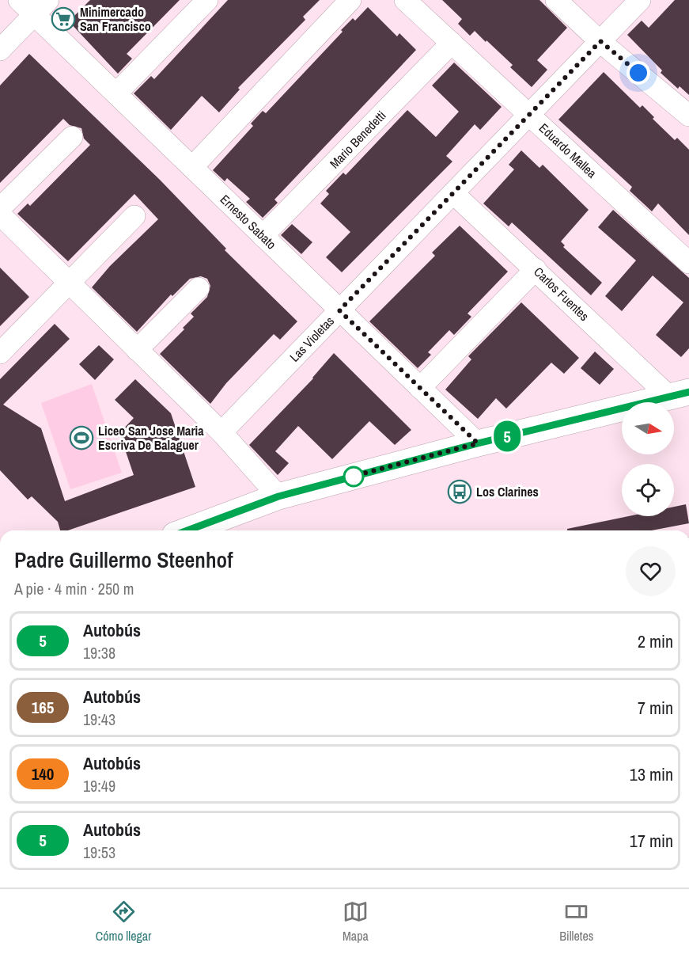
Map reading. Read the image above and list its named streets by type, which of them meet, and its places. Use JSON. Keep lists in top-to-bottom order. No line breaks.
{"streets":{"street":["Mario Benedetti","Eduardo Mallea","Ernesto Sabato","Carlos Fuentes","Las Violetas"]},"crossings":[["Mario Benedetti","Eduardo Mallea"],["Mario Benedetti","Ernesto Sabato"],["Eduardo Mallea","Las Violetas"],["Ernesto Sabato","Las Violetas"],["Carlos Fuentes","Las Violetas"]],"places":{"supermarket":["Minimercado San Francisco"],"sports":["Liceo San Jose Maria Escriva De Balaguer"],"bus stop":["Los Clarines"]},"lines":["bus line 5"],"north":"right","page":{"on_map":"5","heading":["Padre Guillermo Steenhof","A pie · 4 min · 250 m"],"list":[{"mark":"5","name":"Autobús","note":"19:38","value":"2 min"},{"mark":"165","name":"Autobús","note":"19:43","value":"7 min"},{"mark":"140","name":"Autobús","note":"19:49","value":"13 min"},{"mark":"5","name":"Autobús","note":"19:53","value":"17 min"}],"tabs":["Cómo llegar","Mapa","Billetes"]}}
